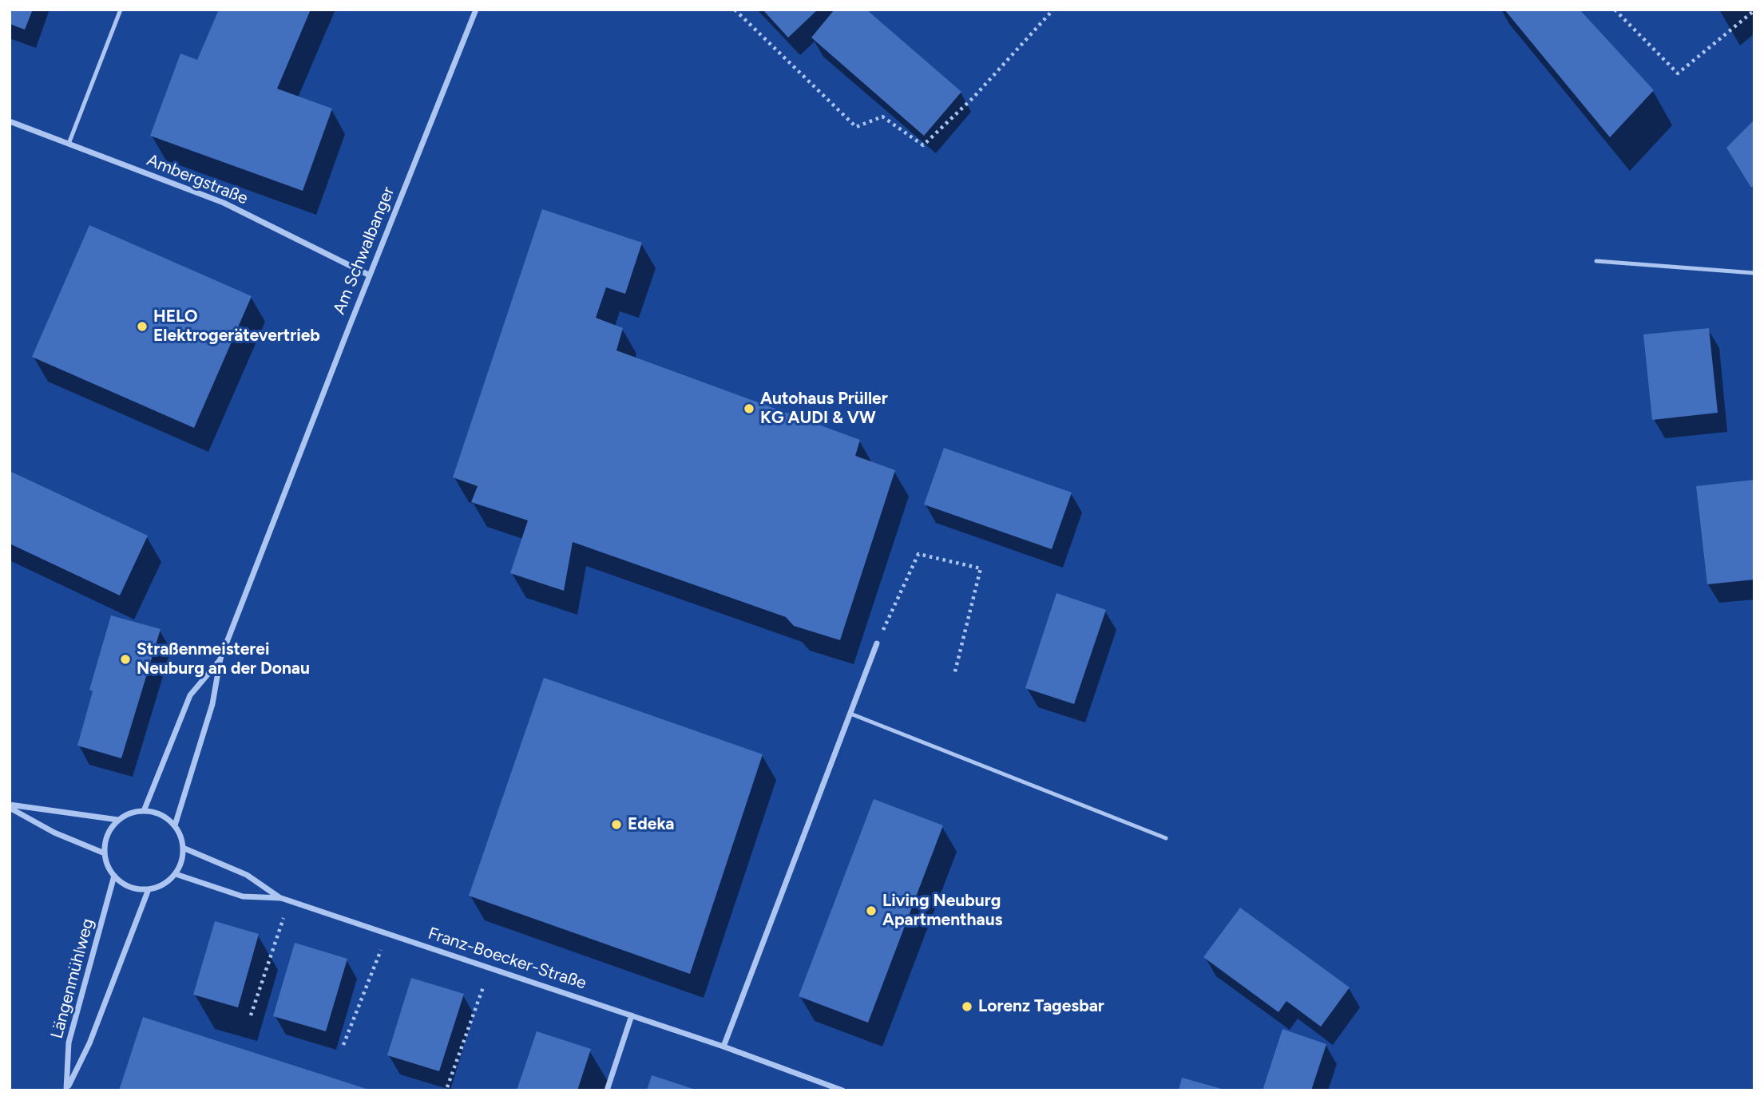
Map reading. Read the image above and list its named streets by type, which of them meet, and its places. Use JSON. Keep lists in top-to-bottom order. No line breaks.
{"streets":{"street":["Ambergstraße","Am Schwalbanger","Franz-Boecker-Straße","Längenmühlweg"]},"crossings":[["Ambergstraße","Am Schwalbanger"],["Am Schwalbanger","Franz-Boecker-Straße"],["Am Schwalbanger","Längenmühlweg"],["Franz-Boecker-Straße","Längenmühlweg"]],"places":["HELO Elektrogerätevertrieb","Autohaus Prüller KG AUDI & VW","Straßenmeisterei Neuburg an der Donau","Edeka","Living Neuburg Apartmenthaus","Lorenz Tagesbar"]}
